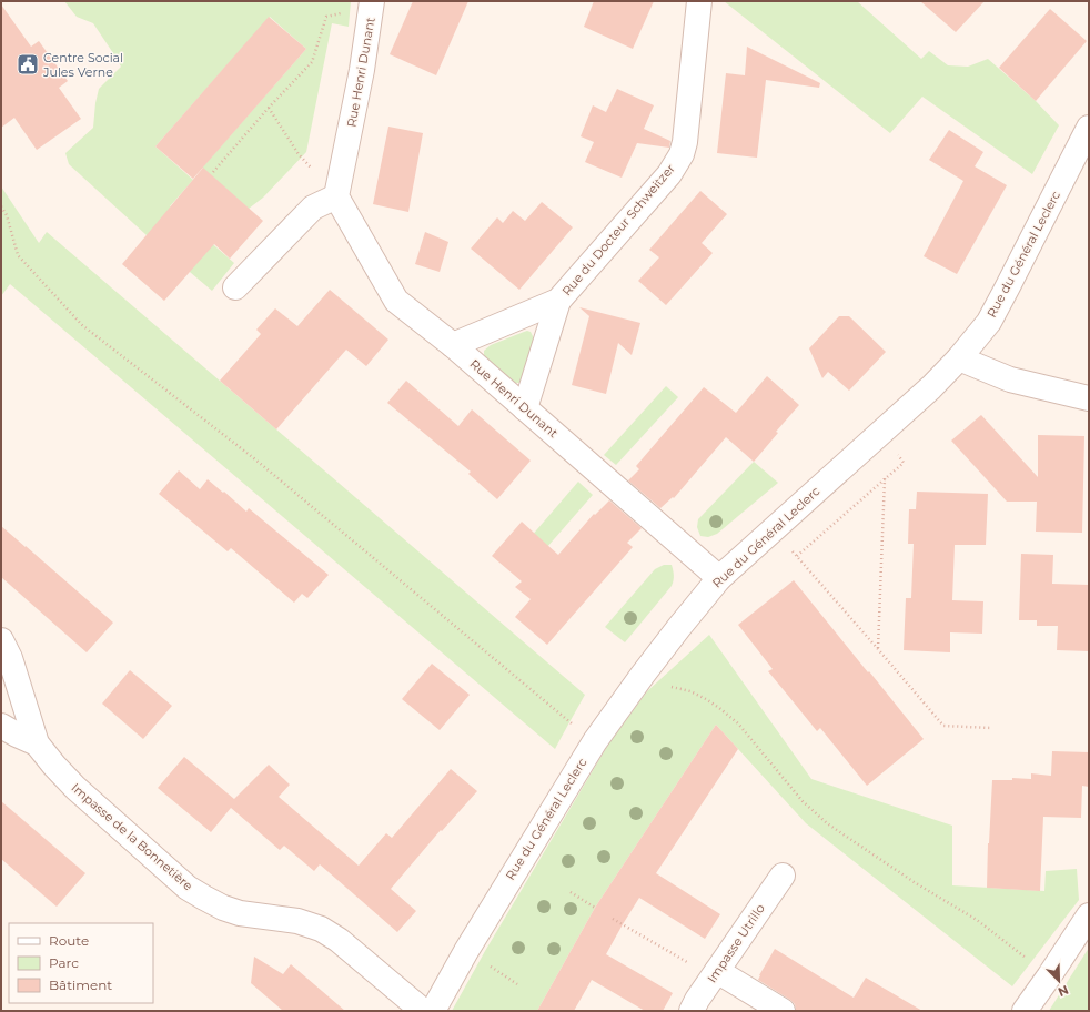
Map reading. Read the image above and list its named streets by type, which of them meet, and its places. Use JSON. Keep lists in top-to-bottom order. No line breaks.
{"streets":{"street":["Rue Henri Dunant","Rue du Docteur Schweitzer","Rue du Général Leclerc","Impasse de la Bonnetière","Impasse Utrillo"]},"crossings":[["Rue Henri Dunant","Rue du Docteur Schweitzer"],["Rue Henri Dunant","Rue du Général Leclerc"]],"places":{"public building":["Centre Social Jules Verne"]},"legend":["Route","Parc","Bâtiment"],"north":"bottom right"}
